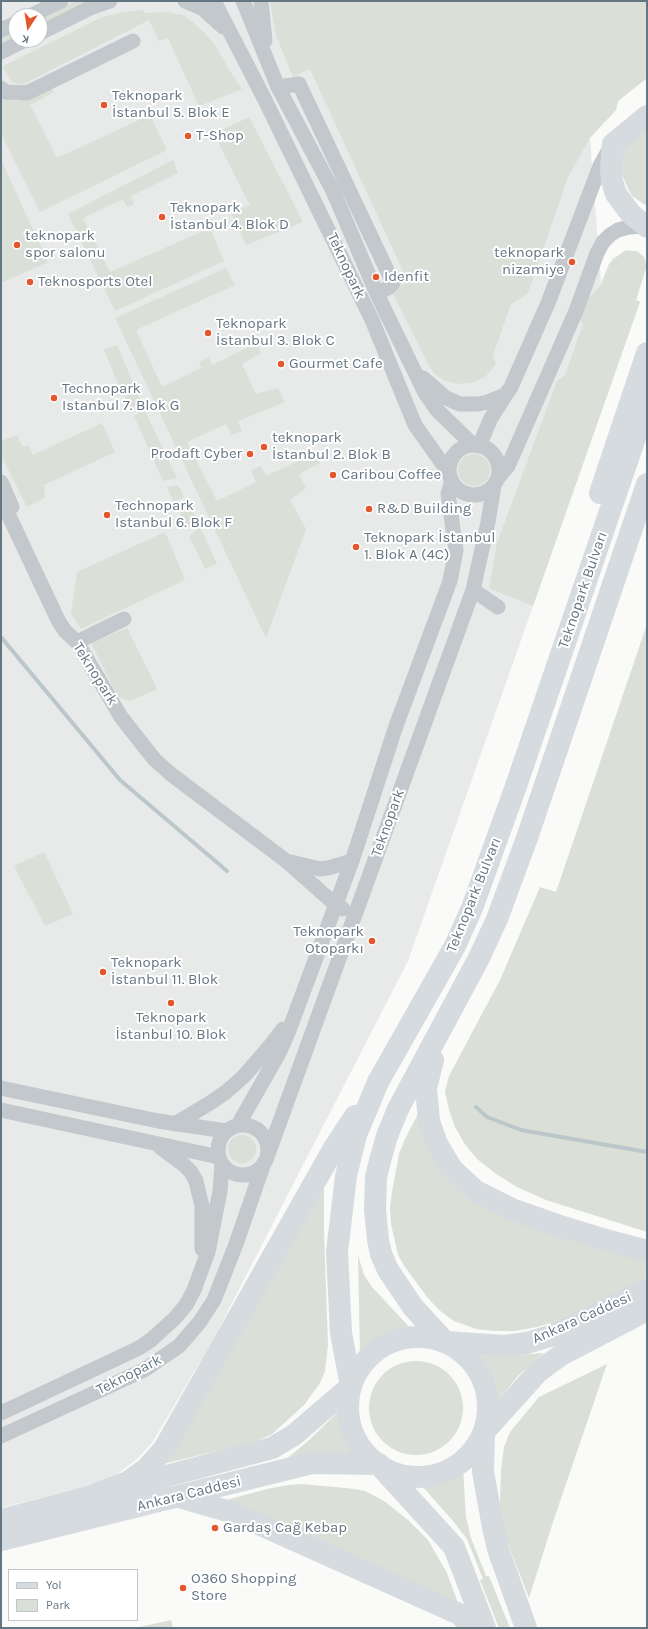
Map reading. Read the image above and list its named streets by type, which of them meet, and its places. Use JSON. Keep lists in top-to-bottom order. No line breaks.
{"streets":{"main road":["Teknopark Bulvarı","Ankara Caddesi"],"street":["Teknopark"]},"crossings":[["Teknopark Bulvarı","Ankara Caddesi"]],"places":["Teknopark İstanbul 5. Blok E","T-Shop","Teknopark İstanbul 4. Blok D","teknopark spor salonu","teknopark nizamiye","Idenfit","Teknosports Otel","Teknopark İstanbul 3. Blok C","Gourmet Cafe","Technopark Istanbul 7. Blok G","teknopark İstanbul 2. Blok B","Prodaft Cyber","Caribou Coffee","R&D Building","Technopark Istanbul 6. Blok F","Teknopark İstanbul 1. Blok A (4C)","Teknopark Otoparkı","Teknopark İstanbul 11. Blok","Teknopark İstanbul 10. Blok","Gardaş Cağ Kebap","O360 Shopping Store"],"legend":["Yol","Park"],"north":"bottom"}
